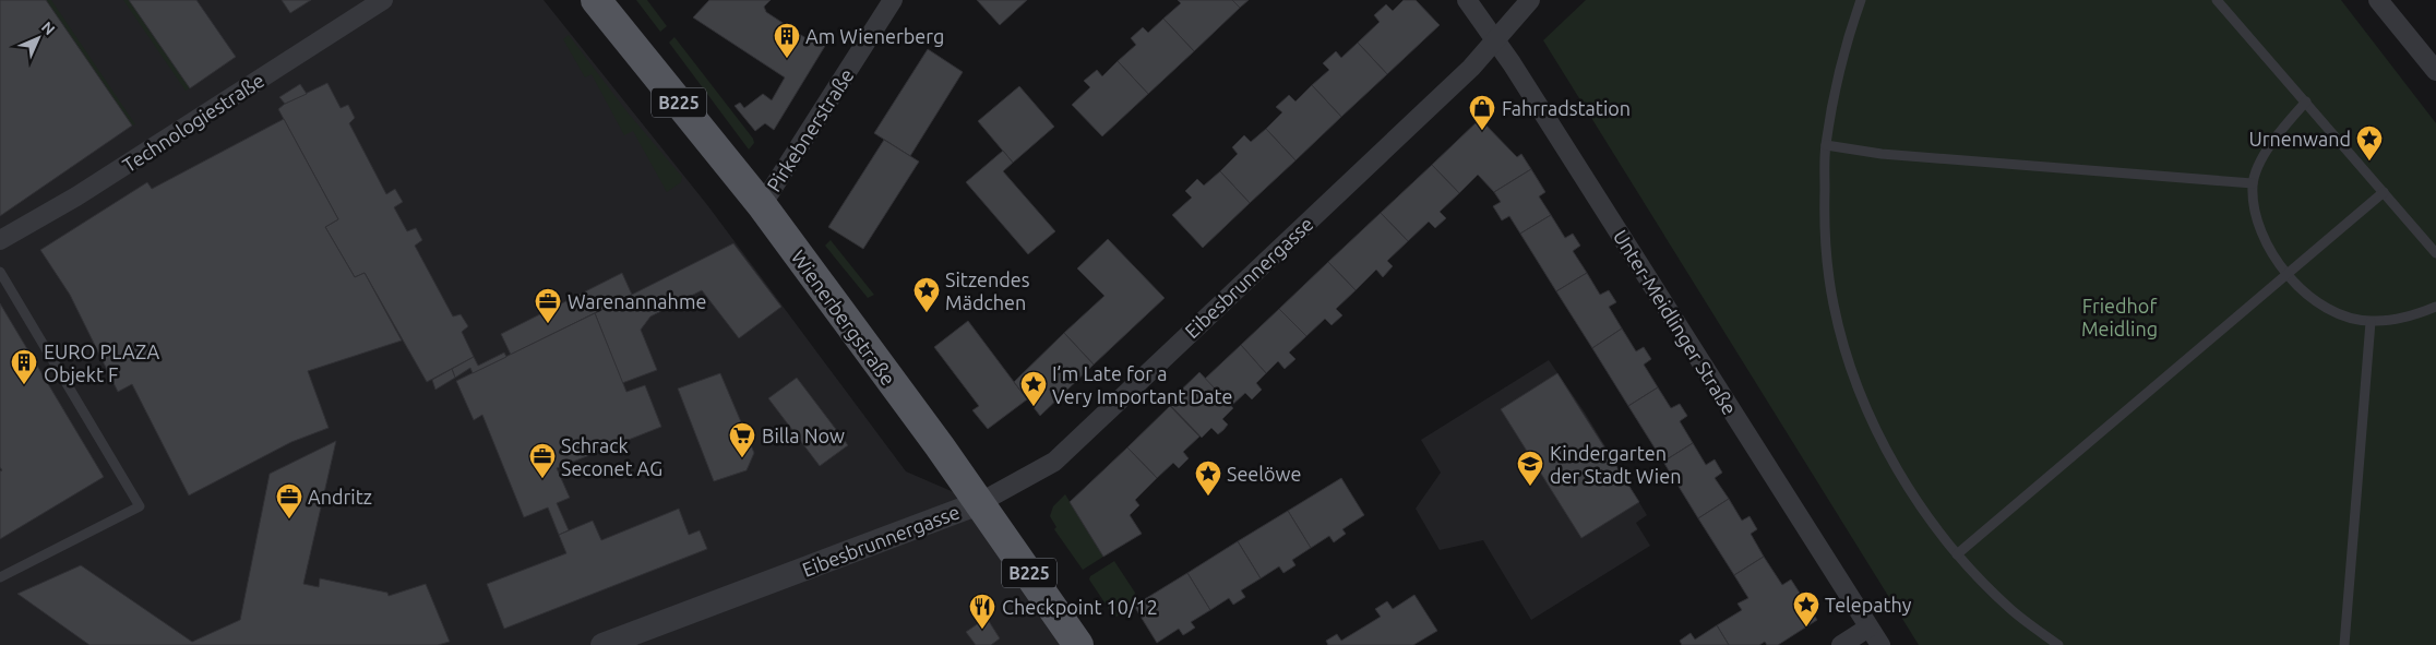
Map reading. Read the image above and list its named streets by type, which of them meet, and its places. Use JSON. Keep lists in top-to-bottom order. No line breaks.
{"streets":{"main road":["B225","Wienerbergstraße"],"street":["Technologiestraße","Pirkebnerstraße","Eibesbrunnergasse","Unter-Meidlinger Straße"]},"crossings":[["Pirkebnerstraße","Wienerbergstraße"],["Eibesbrunnergasse","Wienerbergstraße"],["Eibesbrunnergasse","Unter-Meidlinger Straße"]],"parks":["Friedhof Meidling"],"places":{"building":["Am Wienerberg","EURO PLAZA Objekt F"],"shop":["Fahrradstation"],"place":["Urnenwand","Sitzendes Mädchen","I’m Late for a Very Important Date","Seelöwe","Telepathy"],"office":["Warenannahme","Schrack Seconet AG","Andritz"],"supermarket":["Billa Now"],"school or university":["Kindergarten der Stadt Wien"],"restaurant":["Checkpoint 10/12"]},"north":"top right"}
